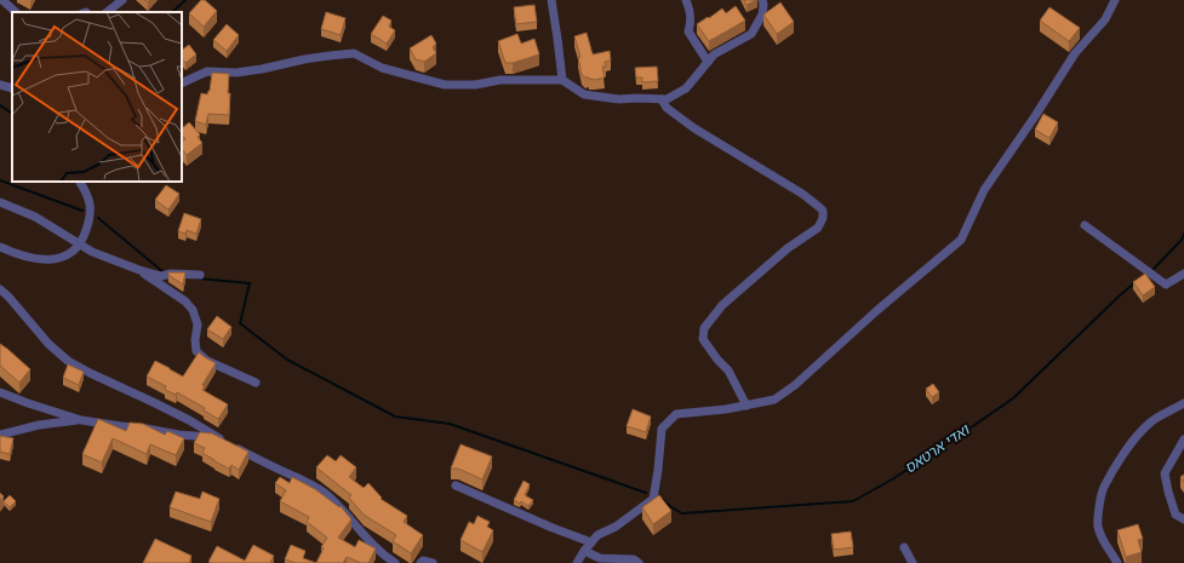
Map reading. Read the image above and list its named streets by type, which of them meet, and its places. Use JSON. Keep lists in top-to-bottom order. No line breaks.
{"water":["ואדי ארטאס"]}
